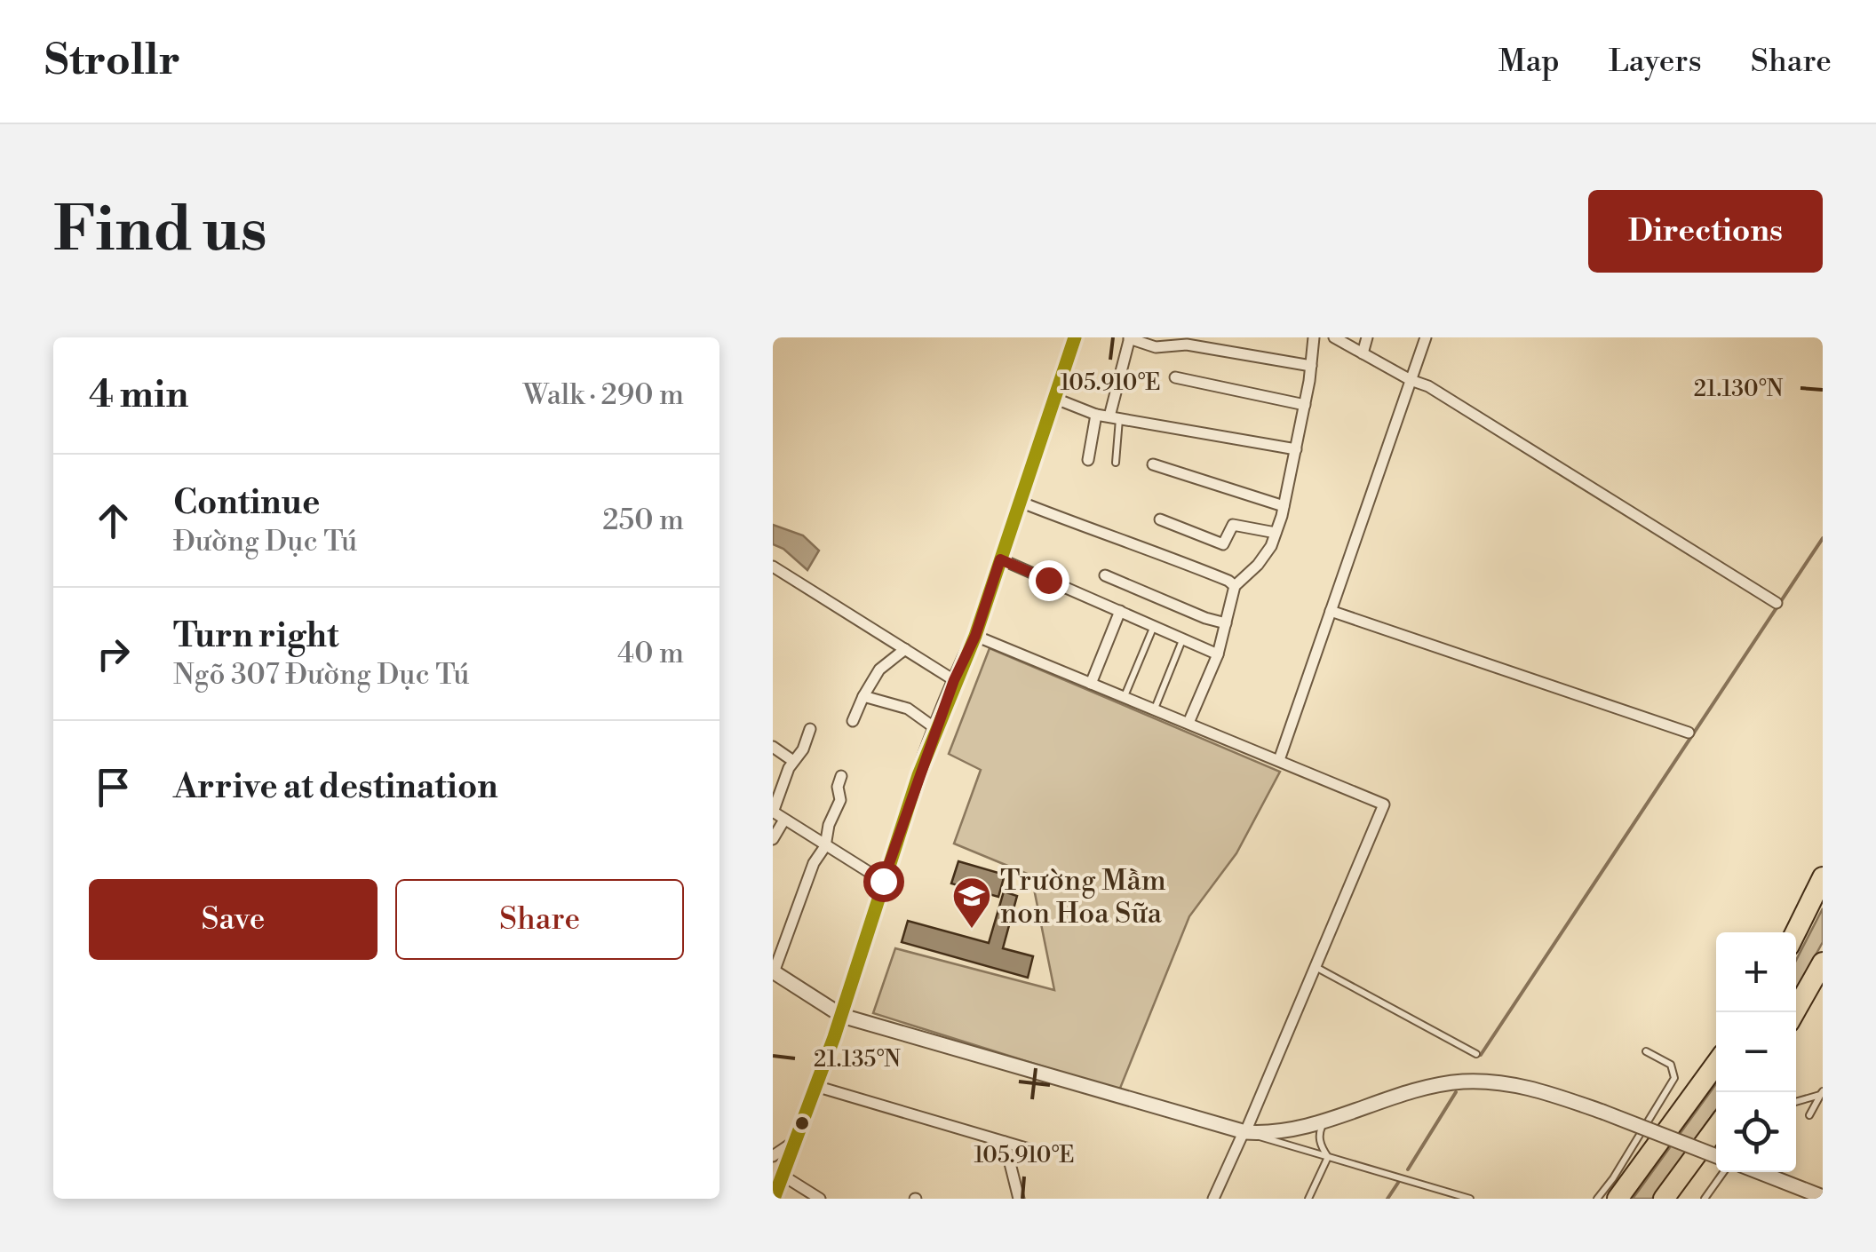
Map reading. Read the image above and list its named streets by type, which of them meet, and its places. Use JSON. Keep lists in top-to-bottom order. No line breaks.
{"places":{"school or university":["Trường Mầm non Hoa Sữa"]},"page":{"header":"Strollr","nav":["Map","Layers","Share"],"buttons":["Directions",["Save","Share"]],"title":"Find us","heading":["4 min","Walk · 290 m"],"list":[["Continue","Đường Dục Tú","250 m"],["Turn right","Ngõ 307 Đường Dục Tú","40 m"],"Arrive at destination"],"map_buttons":["+","−"]},"coordinates":["105.910°E","21.130°N","21.135°N"]}
